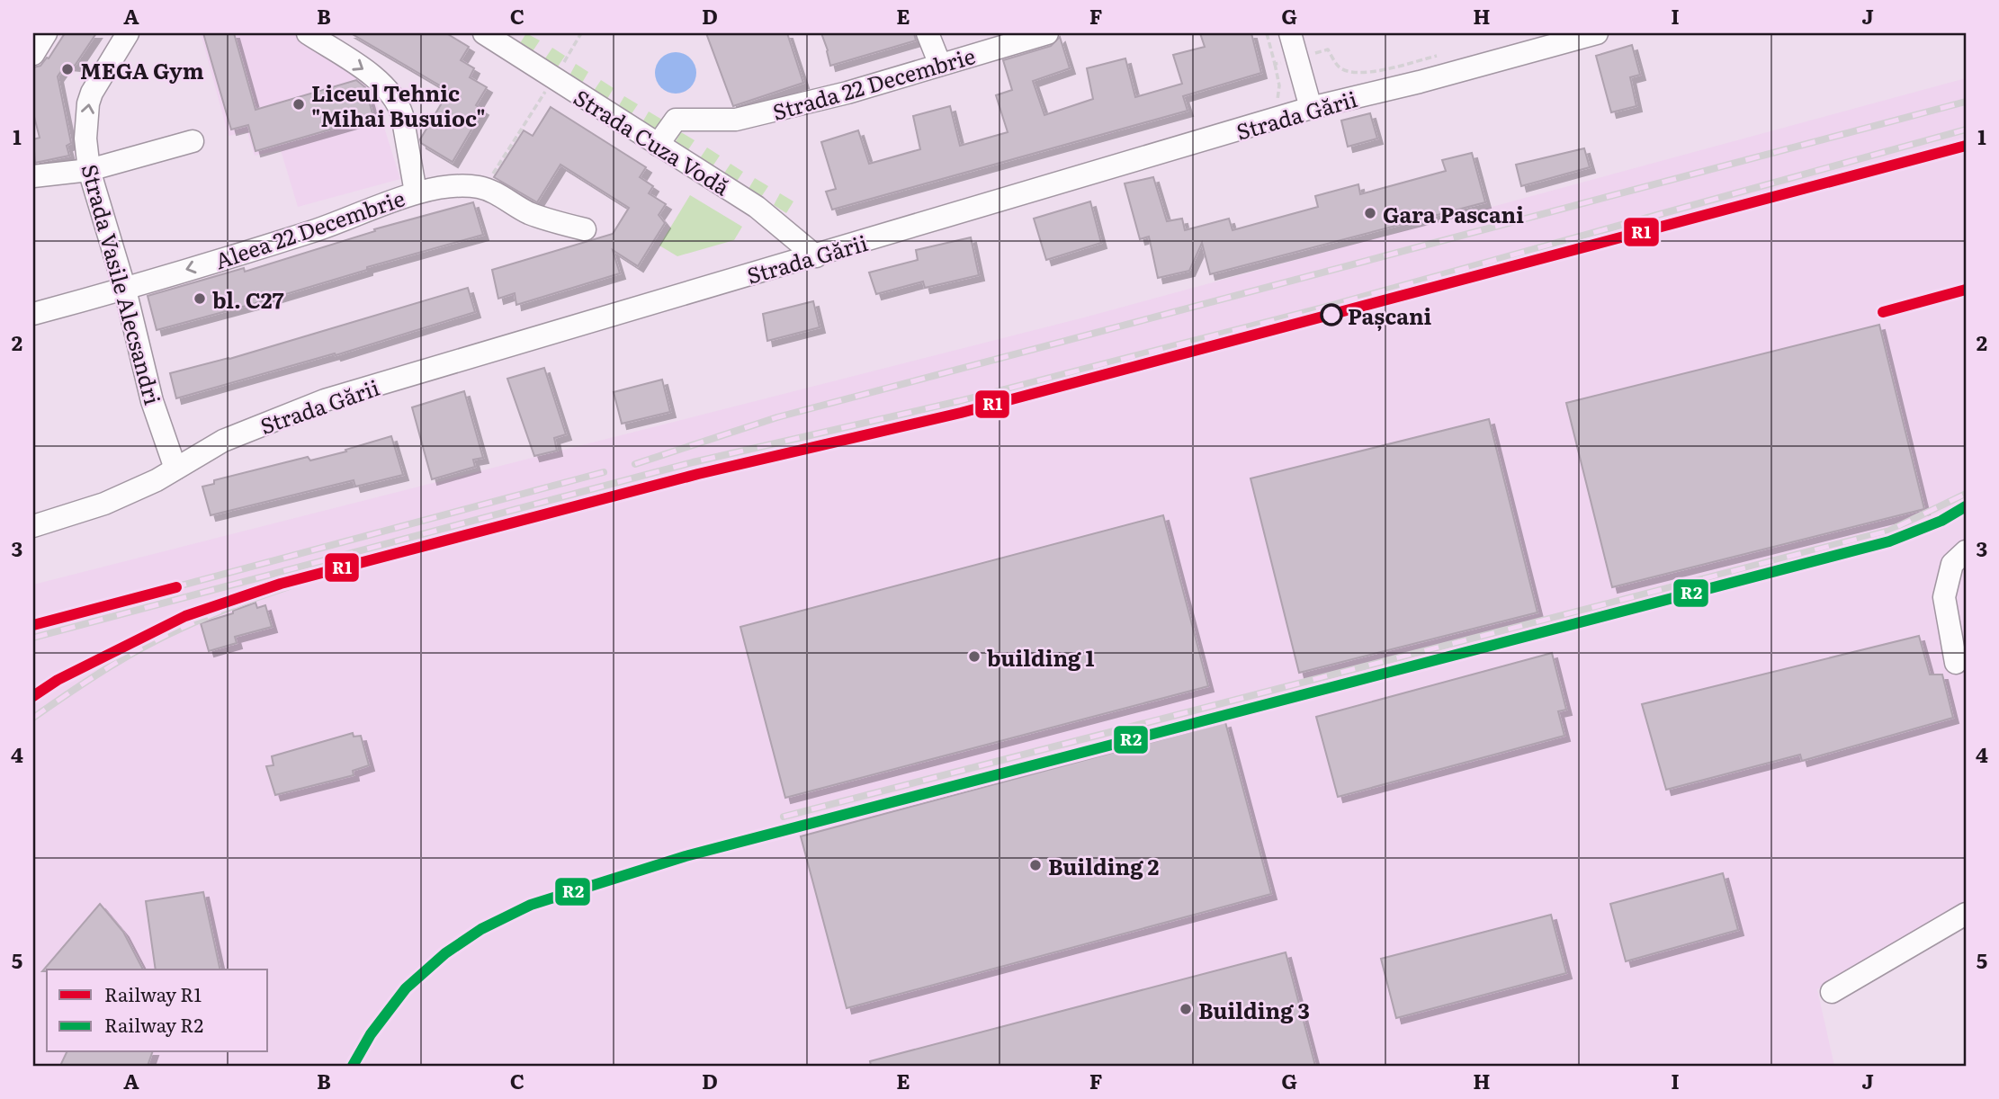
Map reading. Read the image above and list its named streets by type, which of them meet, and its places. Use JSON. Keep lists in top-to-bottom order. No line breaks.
{"streets":{"street":["Strada 22 Decembrie","Strada Gării","Strada Cuza Vodă","Aleea 22 Decembrie","Strada Vasile Alecsandri"]},"crossings":[["Strada 22 Decembrie","Strada Cuza Vodă"],["Strada Gării","Strada Cuza Vodă"],["Strada Gării","Strada Vasile Alecsandri"],["Aleea 22 Decembrie","Strada Vasile Alecsandri"]],"places":["MEGA Gym","Liceul Tehnic \"Mihai Busuioc\"","Gara Pascani","bl. C27","Pașcani","building 1","Building 2","Building 3"],"lines":["rail line R1","rail line R2"],"legend":["Railway R1","Railway R2"],"grid":{"columns":["A","B","C","D","E","F","G","H","I","J"],"rows":["1","2","3","4","5"]}}
